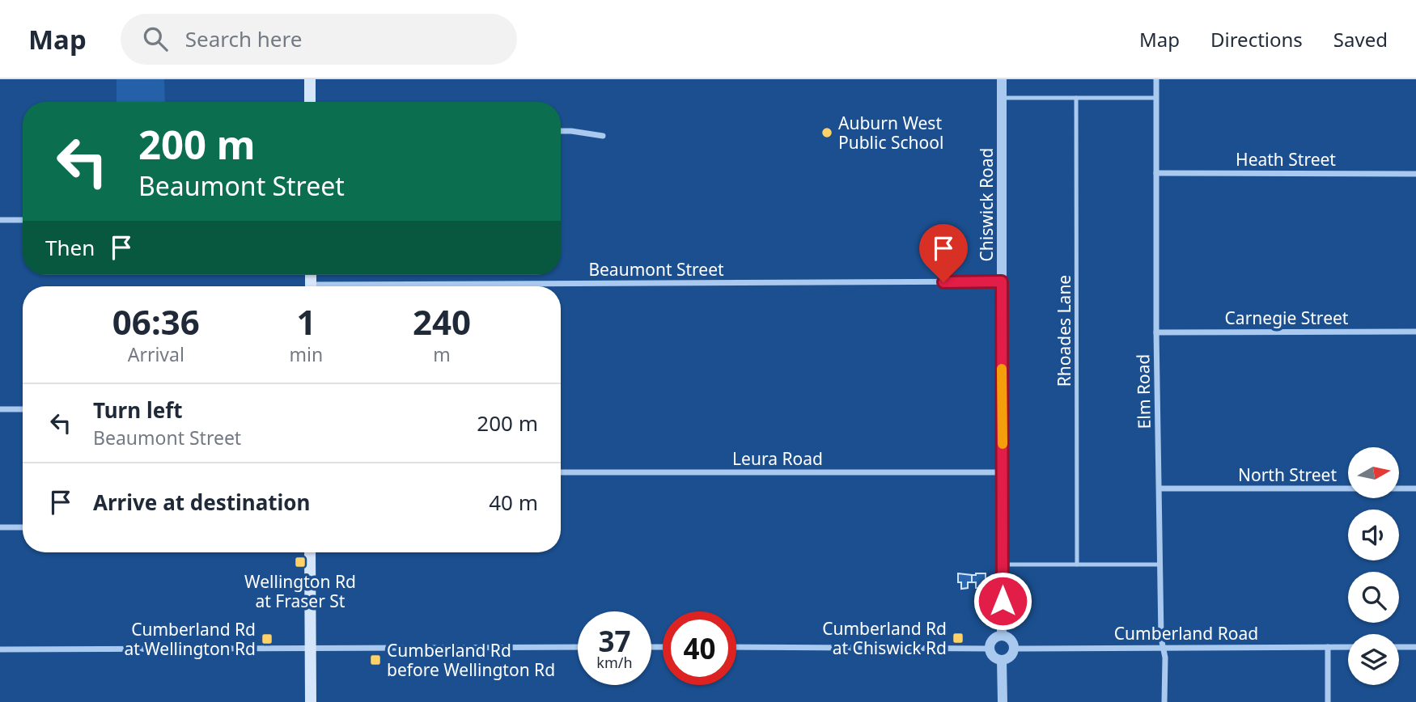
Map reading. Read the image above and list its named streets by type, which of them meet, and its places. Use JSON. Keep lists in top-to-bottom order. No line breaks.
{"streets":{"street":["Heath Street","Chiswick Road","Beaumont Street","Carnegie Street","Elm Road","Leura Road","North Street","Cumberland Road"],"lane":["Rhoades Lane"]},"crossings":[["Heath Street","Elm Road"],["Chiswick Road","Beaumont Street"],["Chiswick Road","Leura Road"],["Chiswick Road","Cumberland Road"],["Carnegie Street","Elm Road"],["Elm Road","North Street"],["Elm Road","Cumberland Road"]],"places":{"other":["Auburn West Public School"],"transit":["Wellington Rd at Fraser St","Cumberland Rd at Chiswick Rd","Cumberland Rd at Wellington Rd","Cumberland Rd before Wellington Rd"]},"north":"right","page":{"header":"Map","search":"Search here","nav":["Map","Directions","Saved"],"turn":["200 m","Beaumont Street"],"then":"Then","eta":["06:36","Arrival","1","min","240","m"],"list":[{"name":"Turn left","note":"Beaumont Street","value":"200 m"},{"name":"Arrive at destination","value":"40 m"}],"speed":"37 km/h","limit":"40"}}
